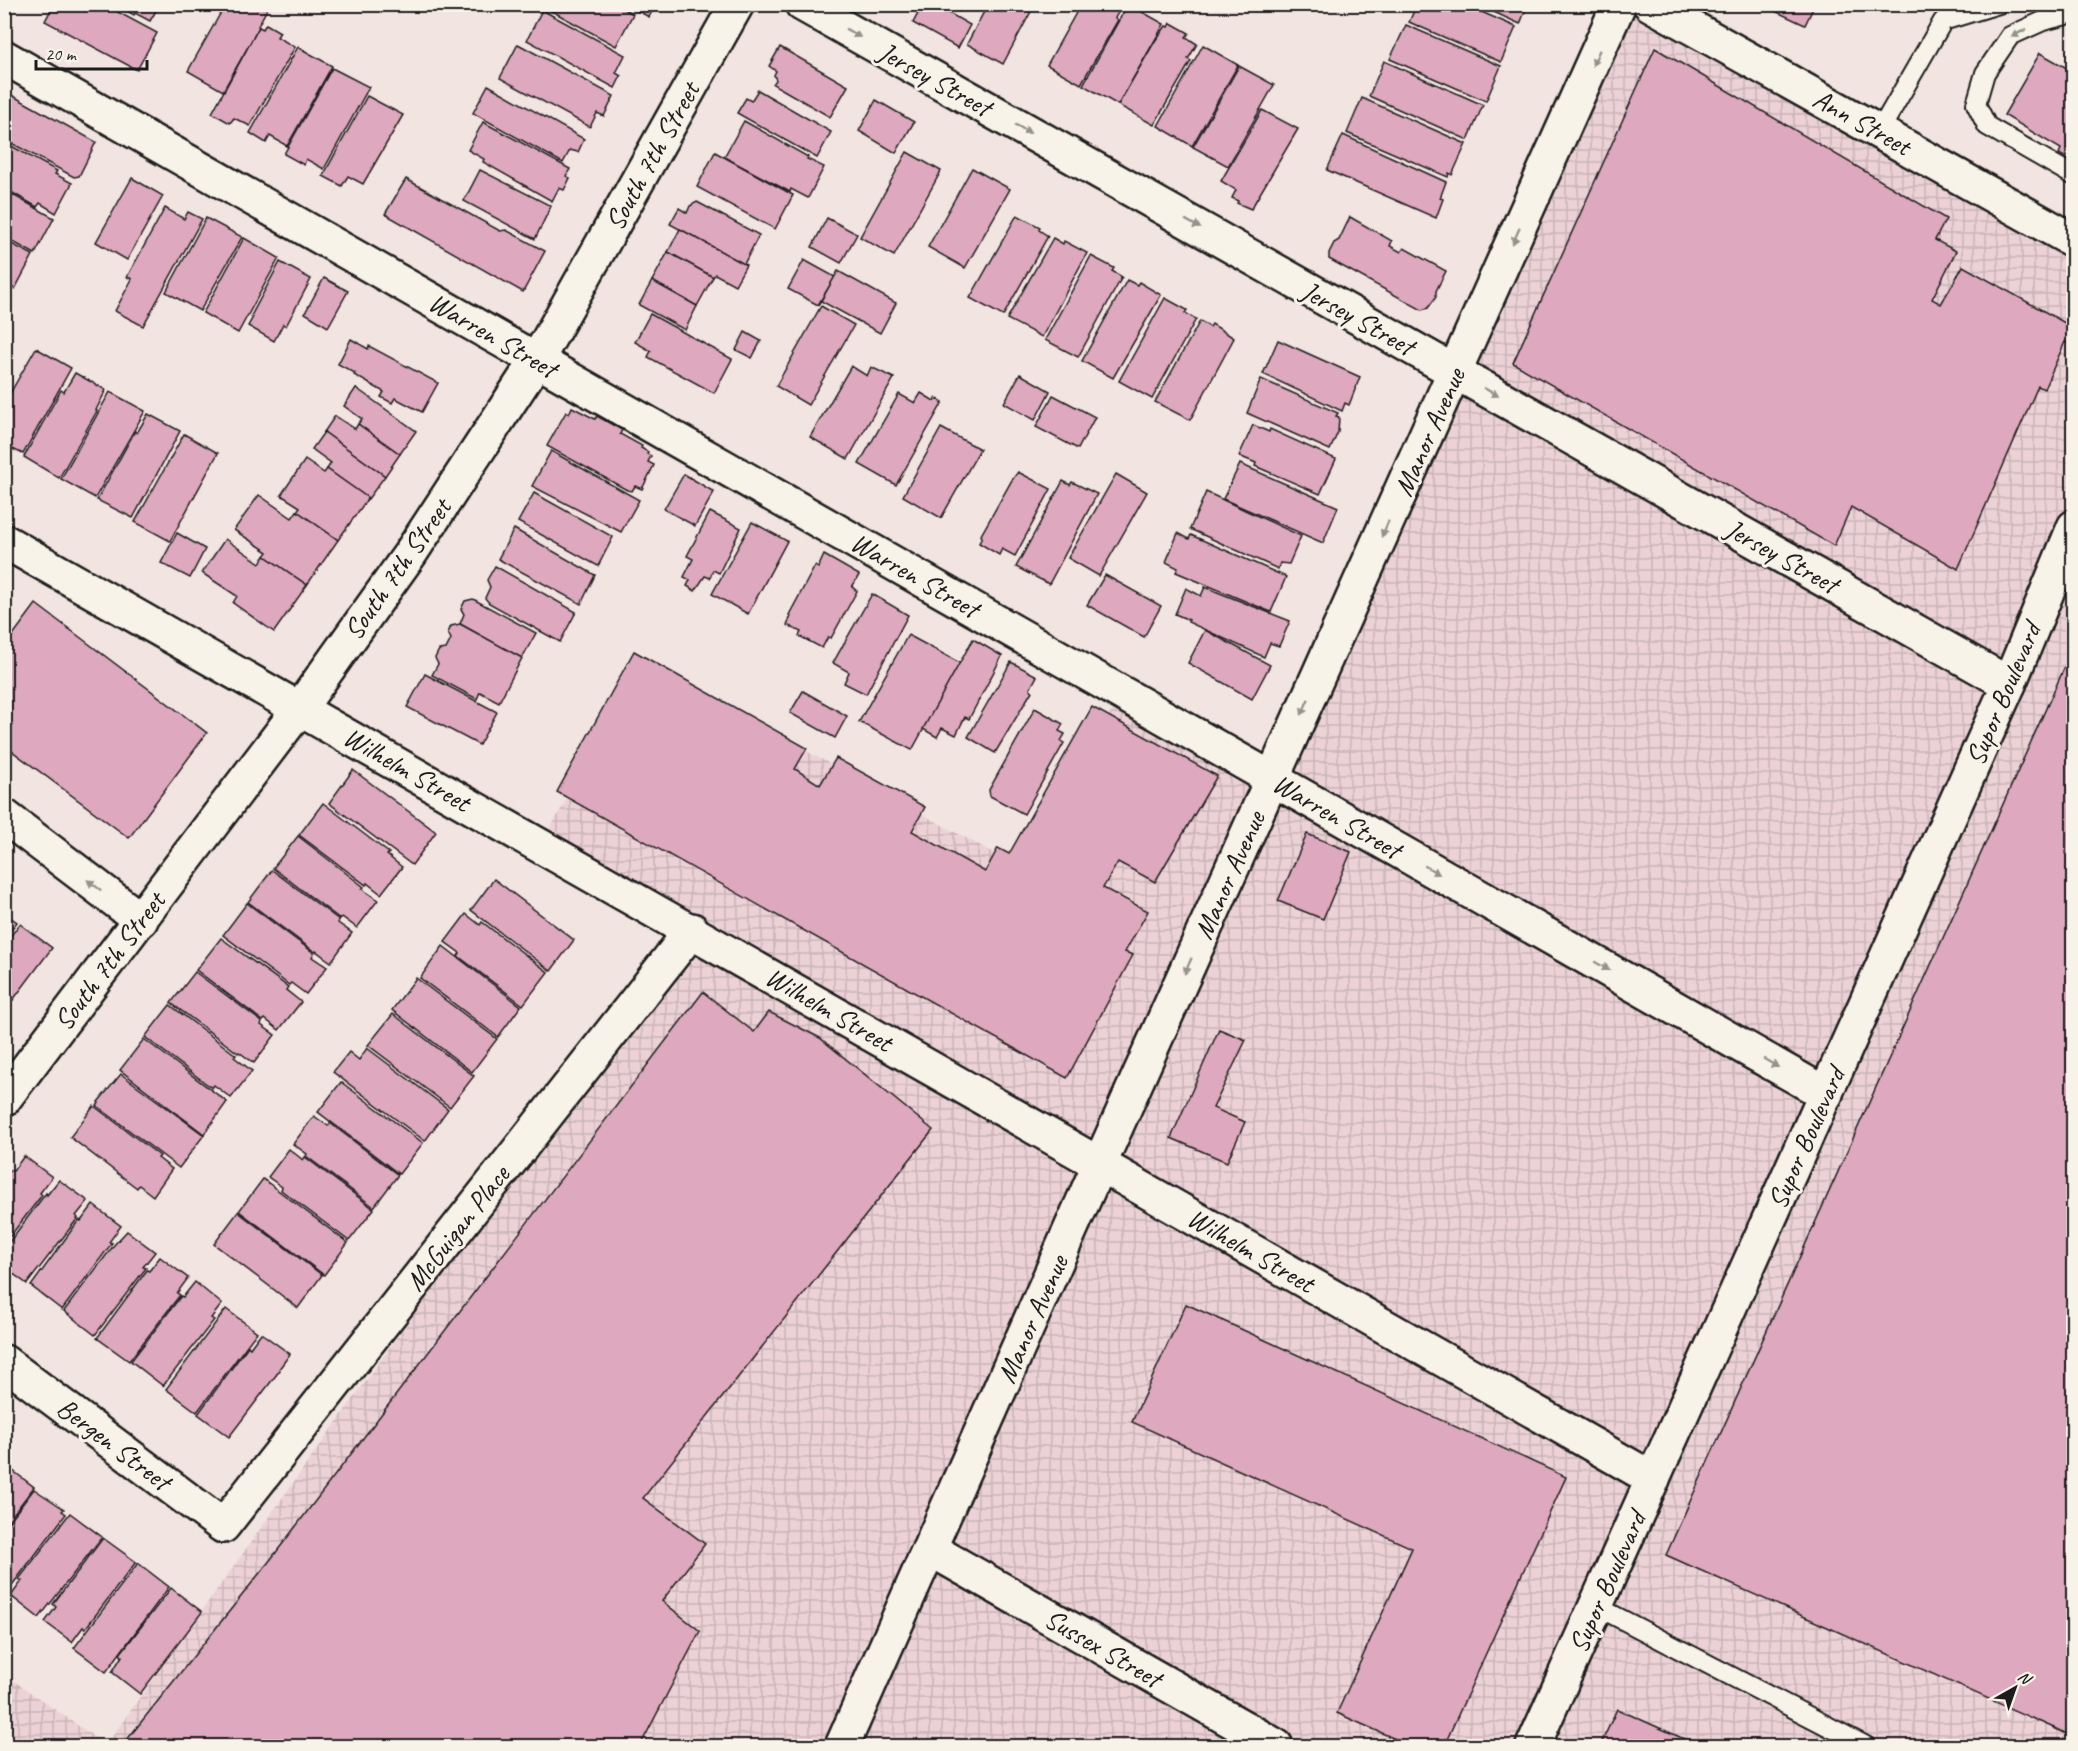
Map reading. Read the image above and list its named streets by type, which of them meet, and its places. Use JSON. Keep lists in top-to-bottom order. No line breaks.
{"streets":{"street":["Jersey Street","Ann Street","South 7th Street","Warren Street","Manor Avenue","Supor Boulevard","Wilhelm Street","McGuigan Place","Bergen Street","Sussex Street"]},"crossings":[["Jersey Street","Manor Avenue"],["Jersey Street","Supor Boulevard"],["South 7th Street","Warren Street"],["South 7th Street","Wilhelm Street"],["Warren Street","Manor Avenue"],["Warren Street","Supor Boulevard"],["Manor Avenue","Wilhelm Street"],["Manor Avenue","Sussex Street"],["Supor Boulevard","Wilhelm Street"],["Wilhelm Street","McGuigan Place"],["McGuigan Place","Bergen Street"]],"one_way":["Jersey Street","Manor Avenue"],"scale_bar":"20 m","north":"top right"}
